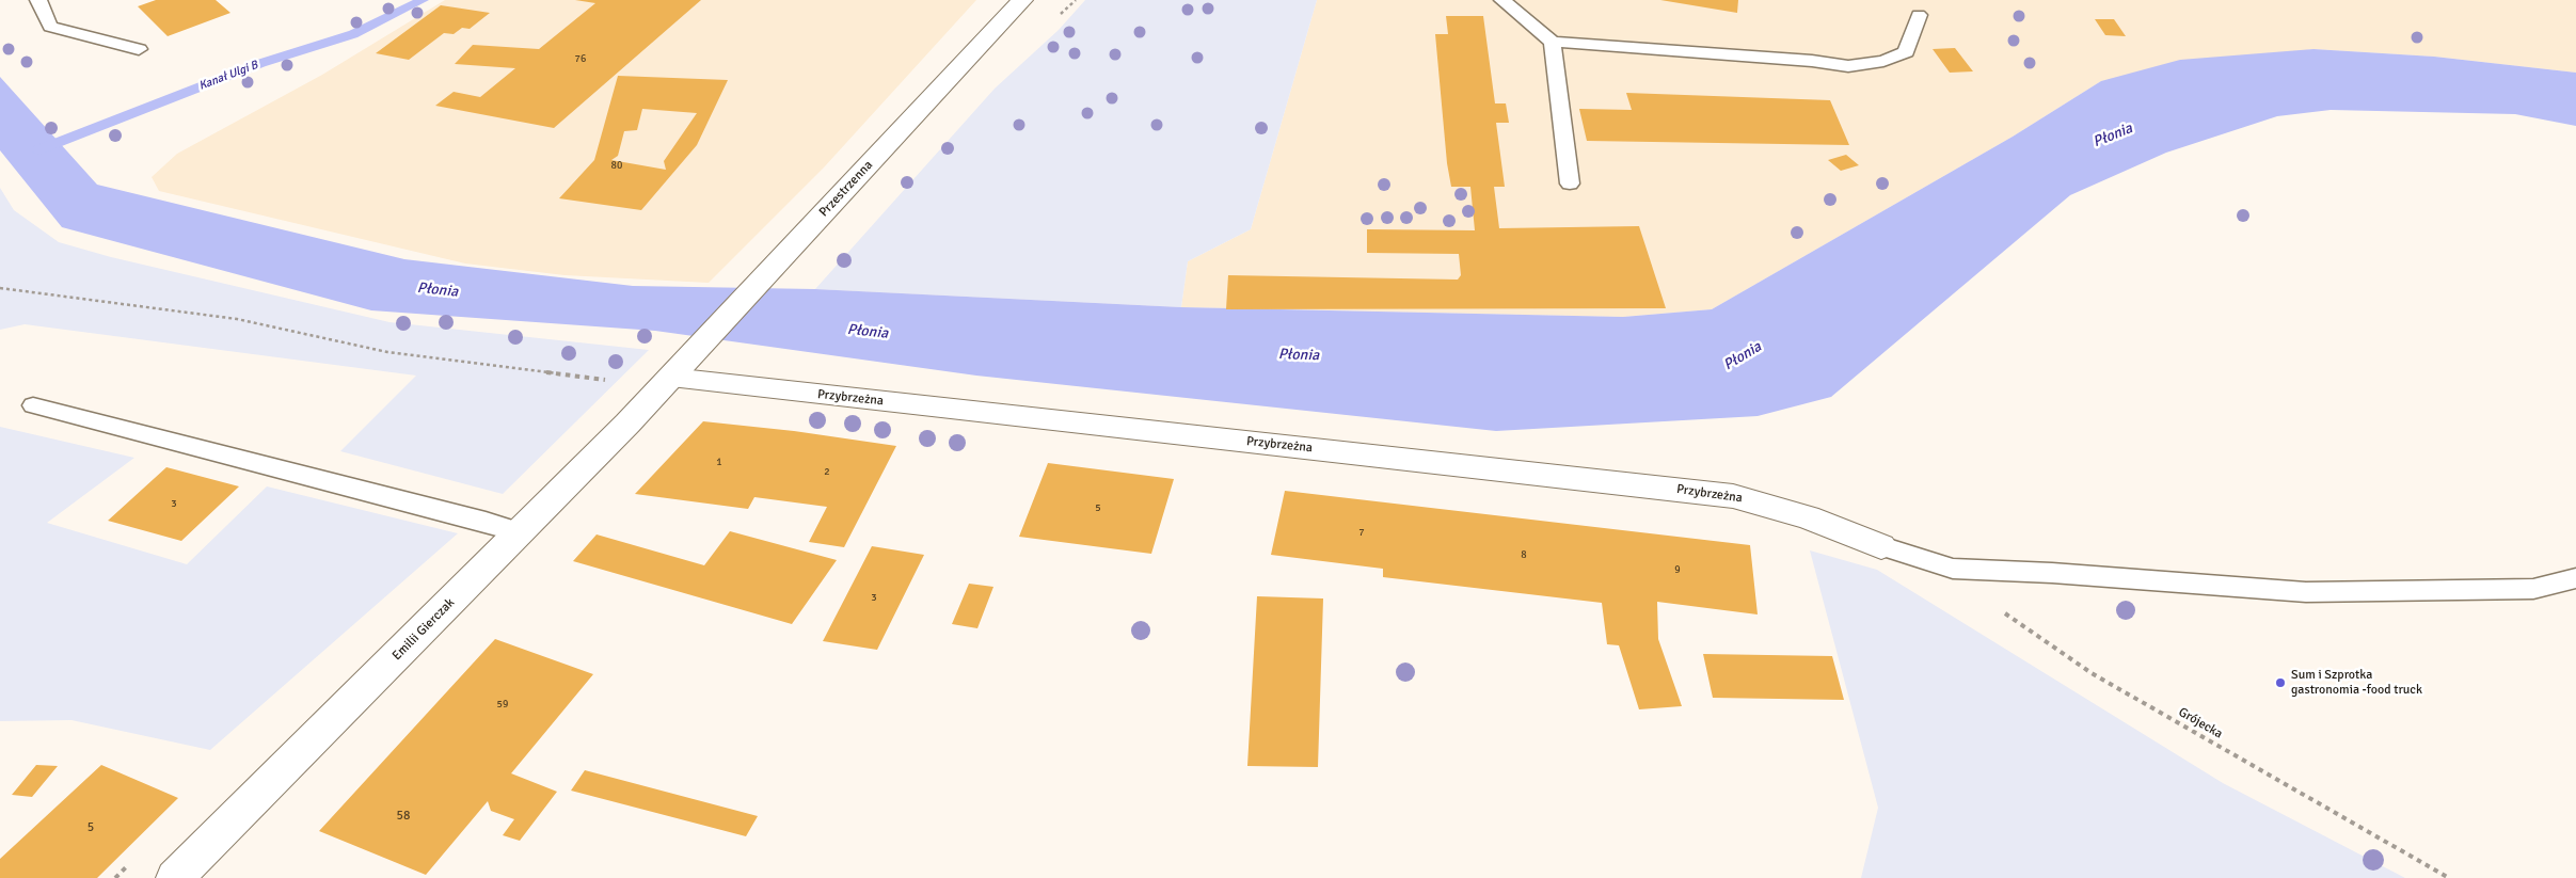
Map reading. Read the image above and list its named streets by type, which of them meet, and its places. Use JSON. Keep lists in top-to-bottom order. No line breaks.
{"streets":{"street":["Przestrzenna","Przybrzeżna","Emilii Gierczak"],"path":["Grójecka"]},"crossings":[["Przestrzenna","Przybrzeżna"],["Przestrzenna","Emilii Gierczak"],["Przybrzeżna","Emilii Gierczak"]],"water":["Kanał Ulgi B","Płonia"],"places":["Sum i Szprotka gastronomia -food truck"],"house_numbers":["76","80","1","2","3","5","7","8","9","3","59","58","5"]}
